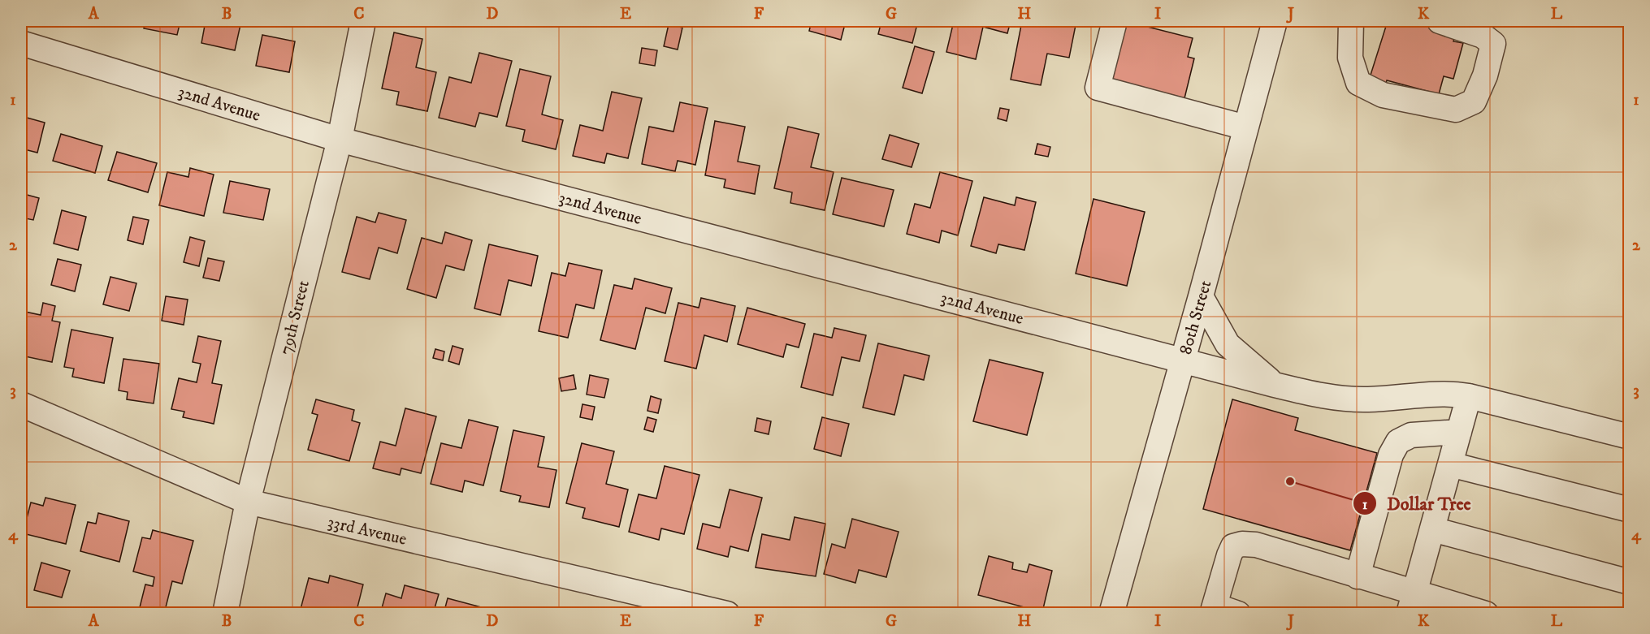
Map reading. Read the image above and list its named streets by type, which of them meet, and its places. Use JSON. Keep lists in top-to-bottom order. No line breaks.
{"streets":{"street":["32nd Avenue","79th Street","80th Street","33rd Avenue"]},"crossings":[["32nd Avenue","79th Street"],["32nd Avenue","80th Street"],["79th Street","33rd Avenue"]],"places":["Dollar Tree"],"grid":{"columns":["A","B","C","D","E","F","G","H","I","J","K","L"],"rows":["1","2","3","4"]}}
